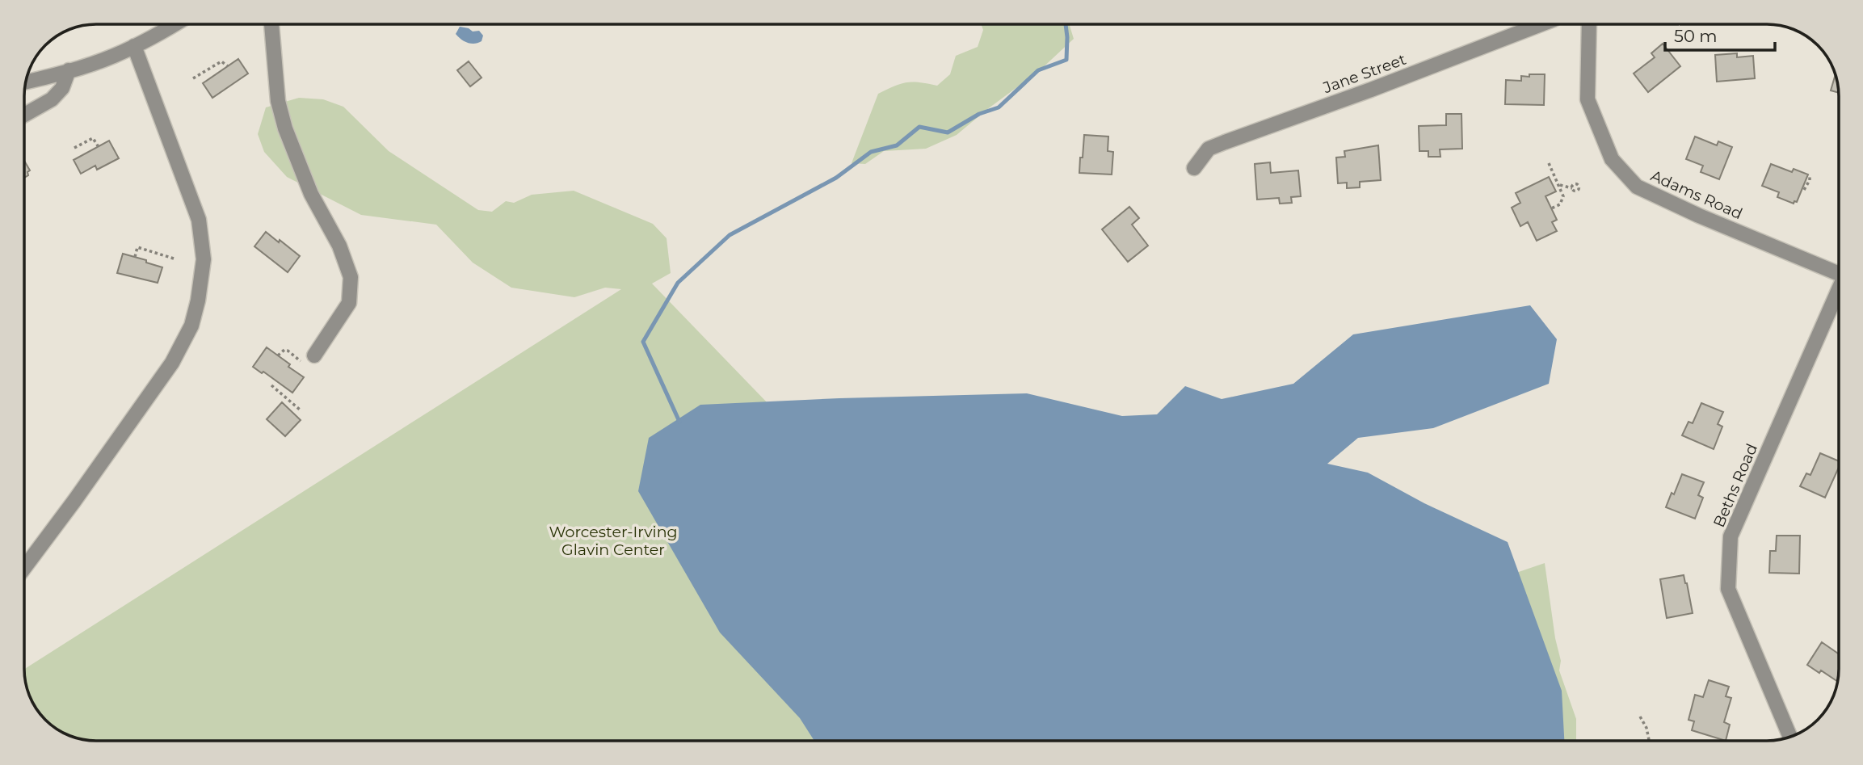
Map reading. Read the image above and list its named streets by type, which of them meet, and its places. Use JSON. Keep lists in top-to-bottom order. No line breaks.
{"streets":{"street":["Jane Street","Adams Road","Beths Road"]},"parks":["Worcester-Irving Glavin Center"],"scale_bar":"50 m"}
